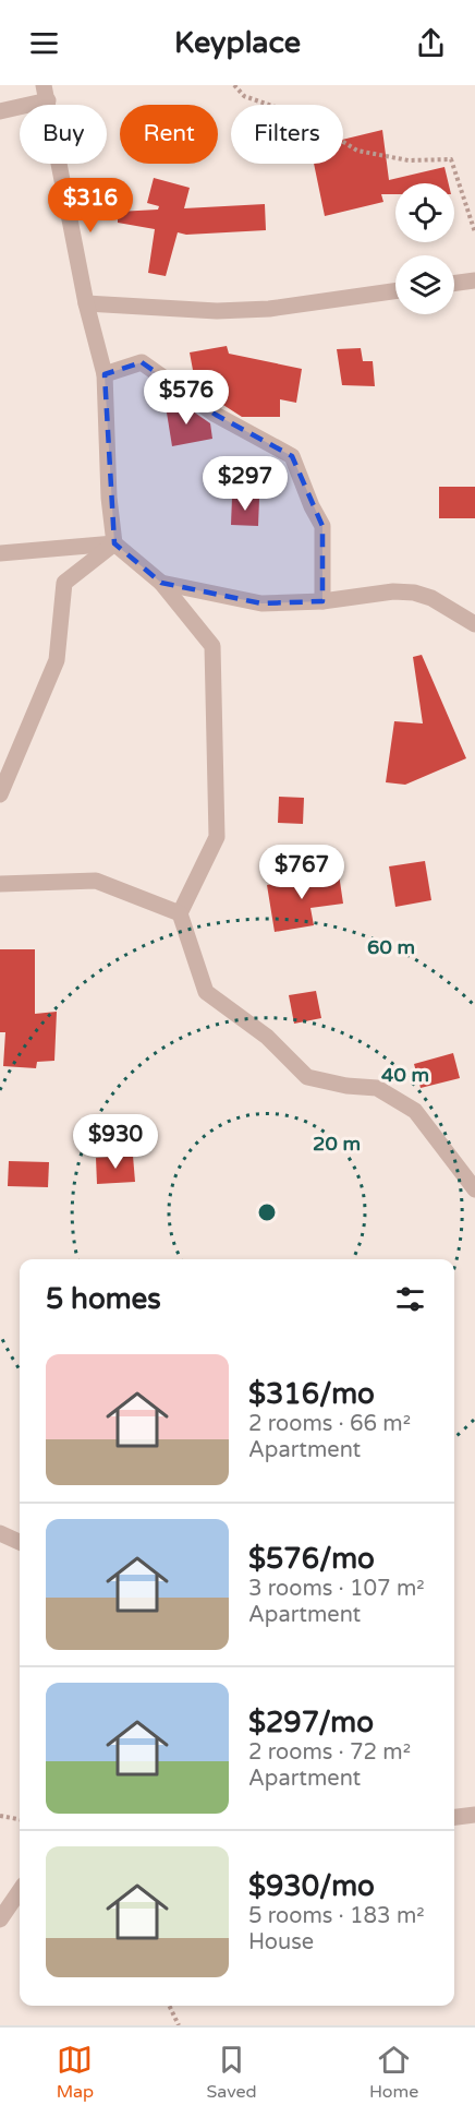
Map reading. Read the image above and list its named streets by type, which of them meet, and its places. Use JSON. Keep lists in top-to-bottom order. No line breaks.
{"page":{"header":"Keyplace","chip":["Buy","Rent","Filters"],"price":["$316","$576","$297","$767","$930"],"heading":"5 homes","list":[{"name":"$316/mo","note":"2 rooms · 66 m² · Apartment"},{"name":"$576/mo","note":"3 rooms · 107 m² · Apartment"},{"name":"$297/mo","note":"2 rooms · 72 m² · Apartment"},{"name":"$930/mo","note":"5 rooms · 183 m² · House"}],"tabs":["Map","Saved","Home"]},"rings":["60 m","40 m","20 m"]}
